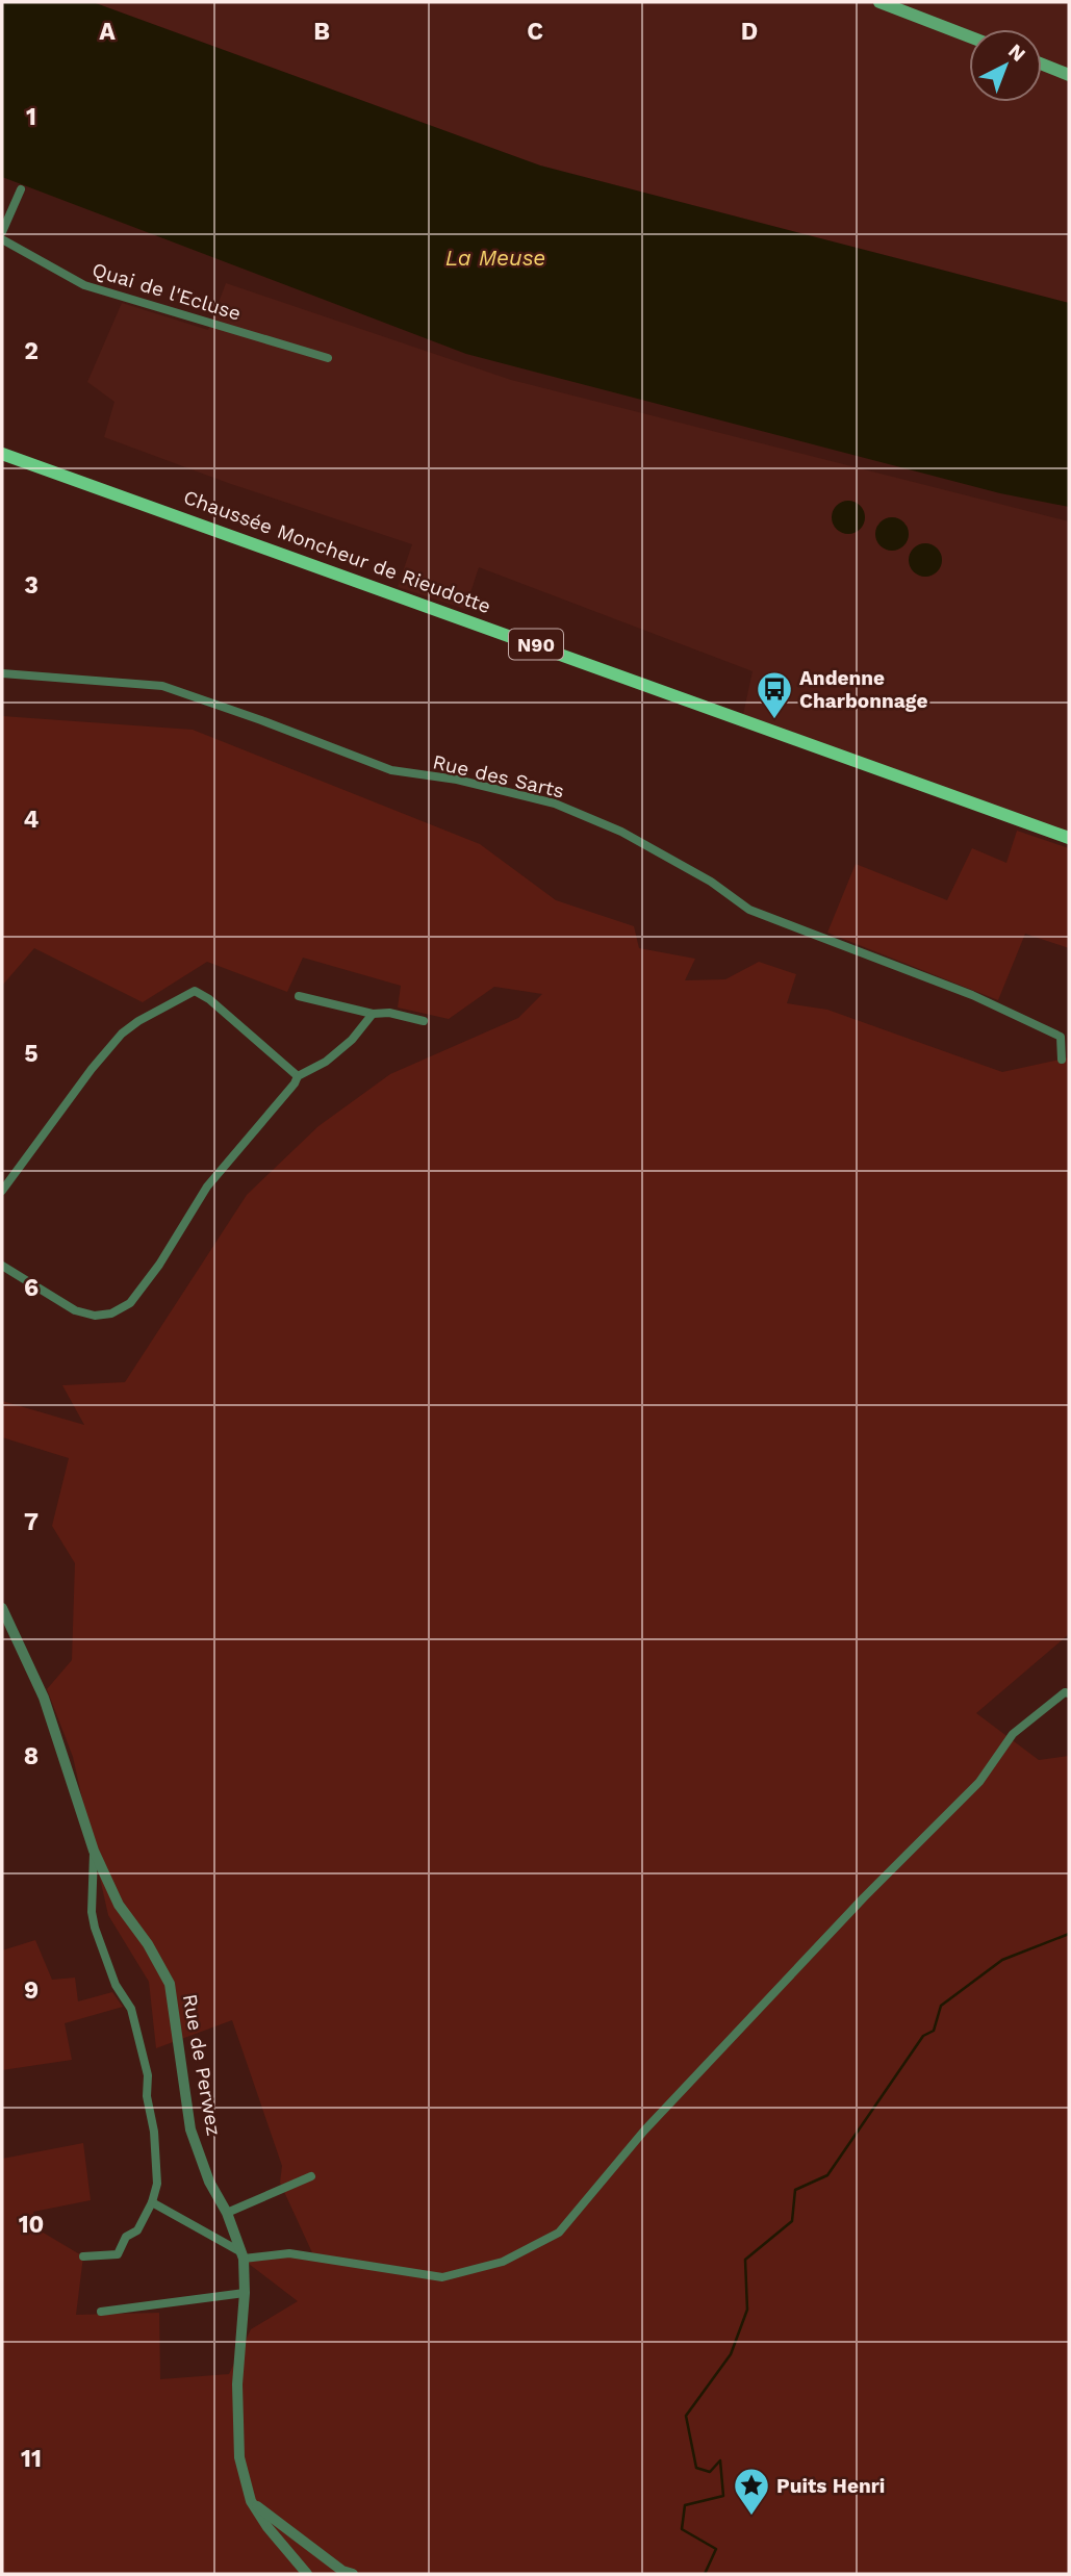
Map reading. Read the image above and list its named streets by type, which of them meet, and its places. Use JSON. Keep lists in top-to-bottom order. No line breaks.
{"streets":{"main road":["Chaussée Moncheur de Rieudotte","N90"],"street":["Quai de l'Ecluse","Rue des Sarts","Rue de Perwez"]},"water":["La Meuse"],"places":{"bus stop":["Andenne Charbonnage"],"place":["Puits Henri"]},"north":"top right","grid":{"columns":["A","B","C","D"],"rows":["1","2","3","4","5","6","7","8","9","10","11"]}}
